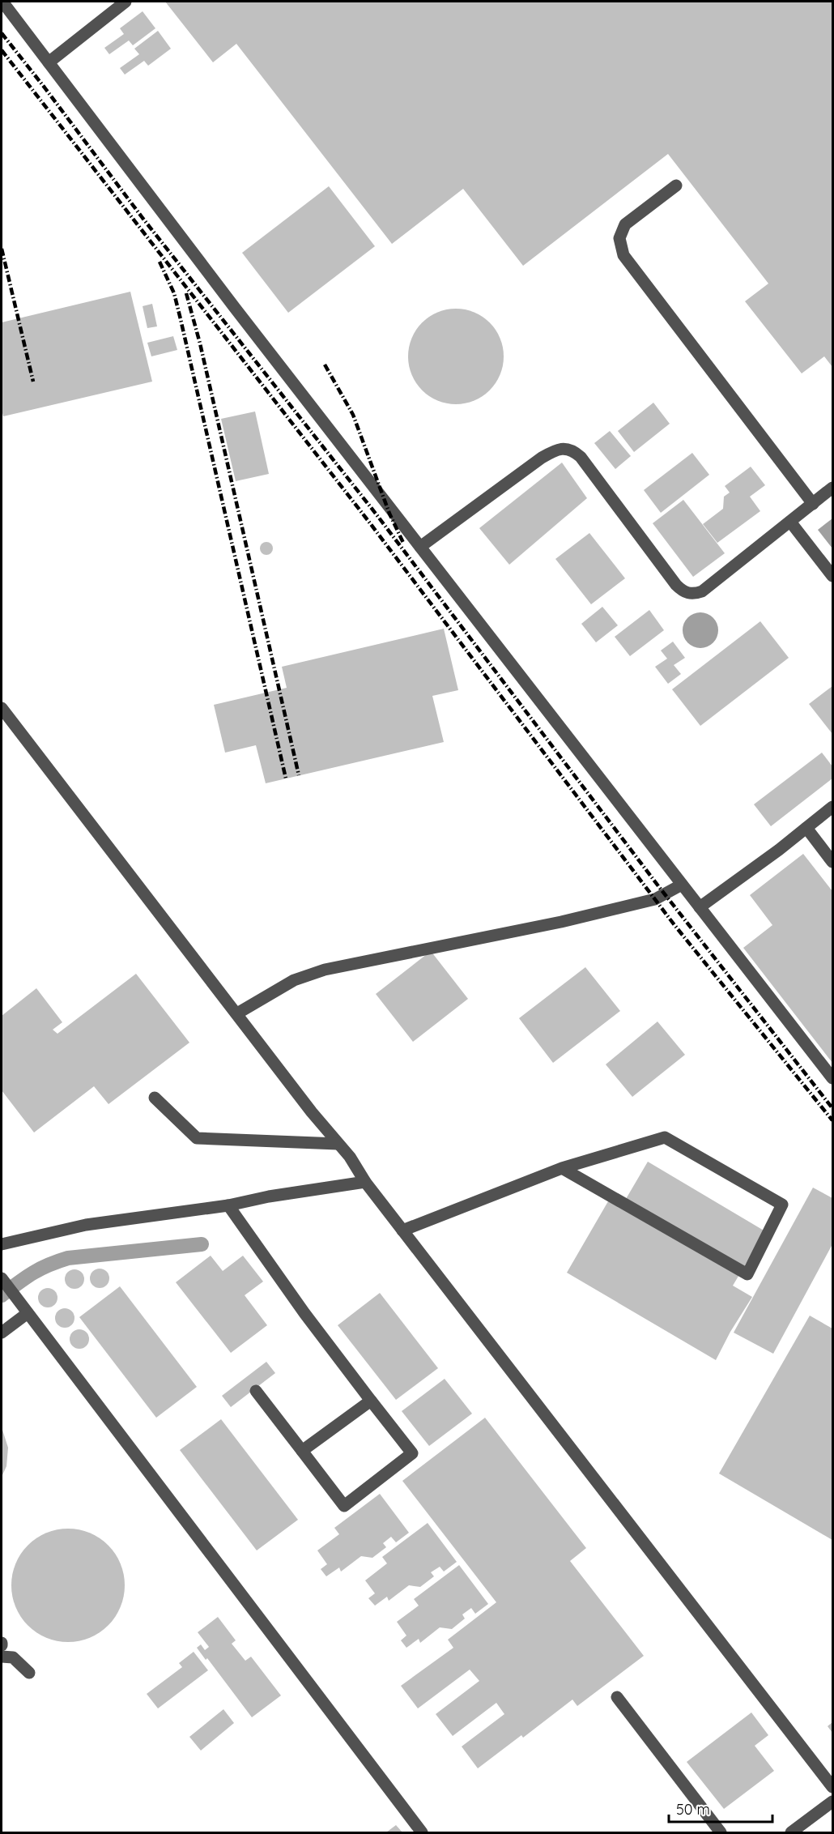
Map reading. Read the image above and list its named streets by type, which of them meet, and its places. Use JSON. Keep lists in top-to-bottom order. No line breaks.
{"scale_bar":"50 m"}
